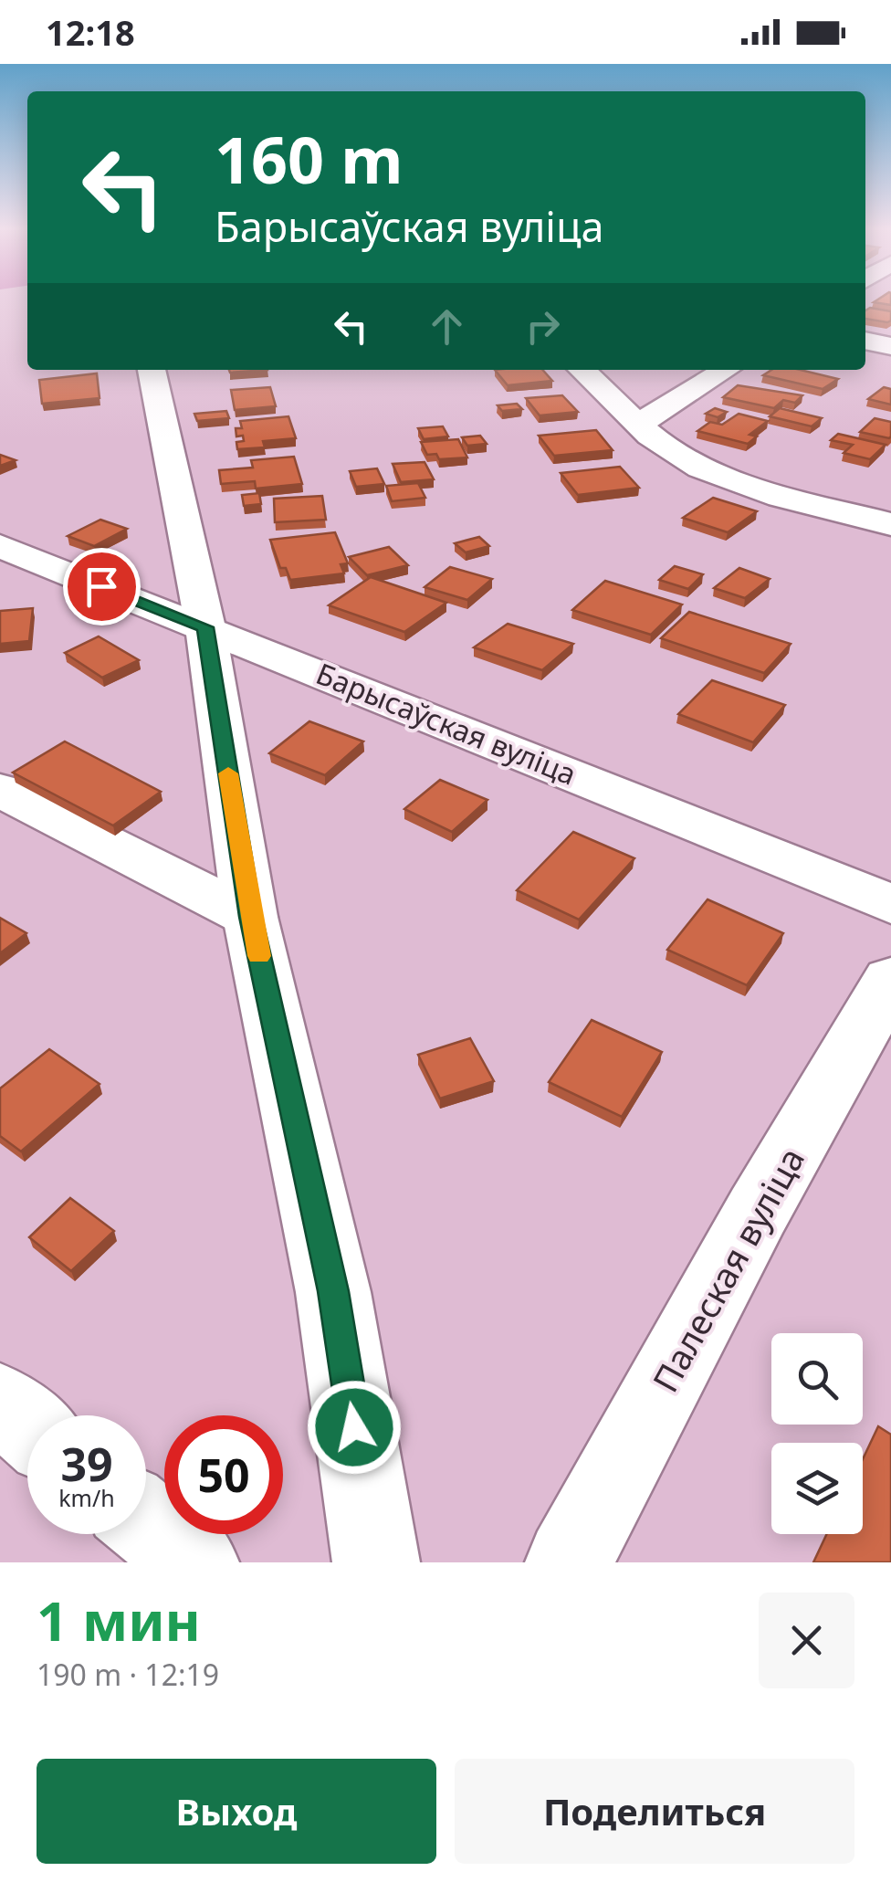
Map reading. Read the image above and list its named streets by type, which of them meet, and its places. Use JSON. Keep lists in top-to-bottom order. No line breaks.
{"streets":{"street":["Барысаўская вуліца","Палеская вуліца"]},"page":{"status":"12:18","turn":["160 m","Барысаўская вуліца"],"speed":"39 km/h","limit":"50","heading":["1 мин","190 m · 12:19"],"buttons":["Выход","Поделиться"]}}
